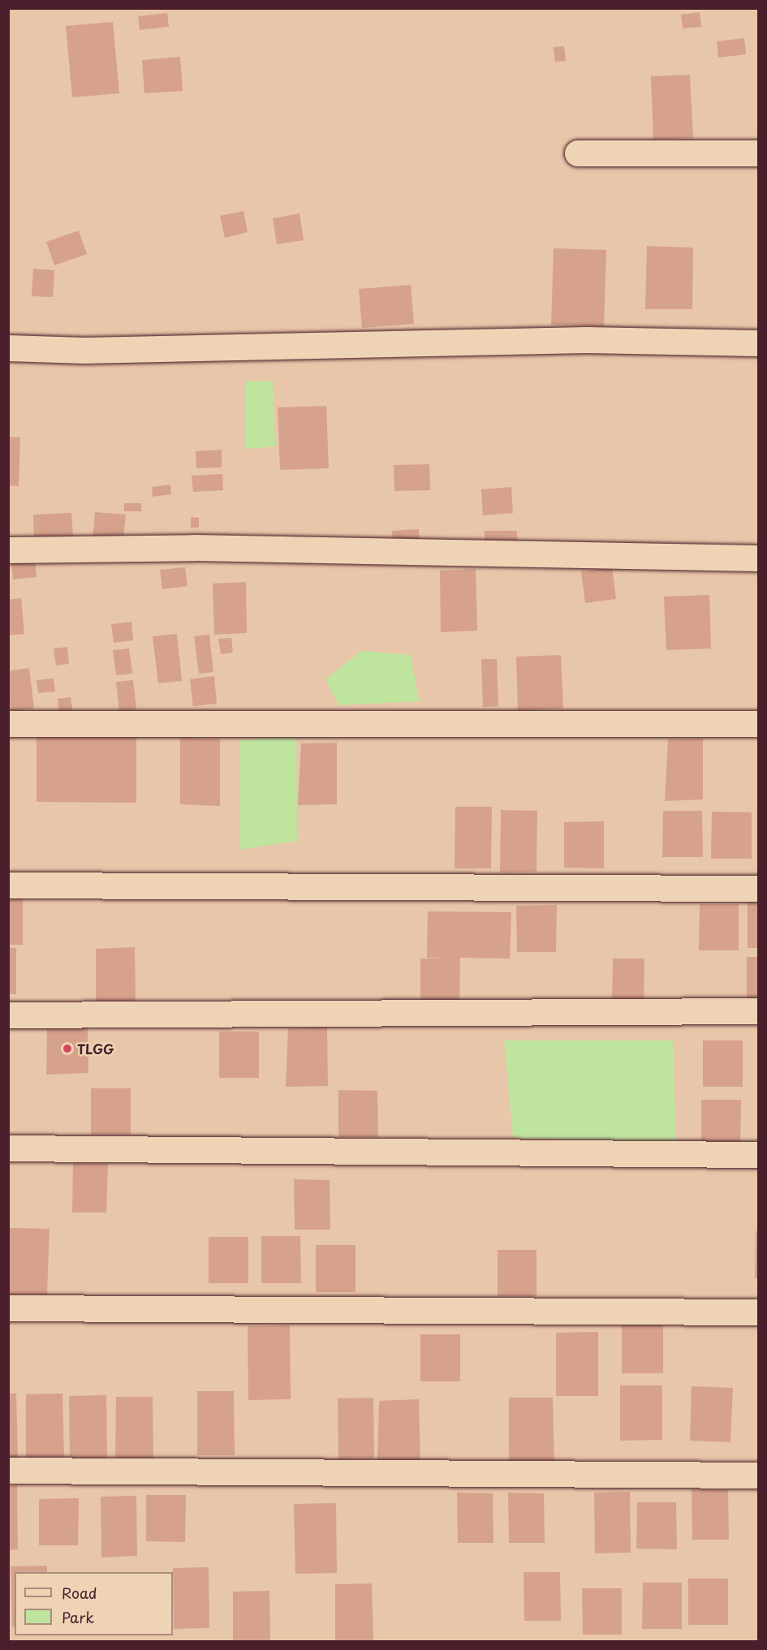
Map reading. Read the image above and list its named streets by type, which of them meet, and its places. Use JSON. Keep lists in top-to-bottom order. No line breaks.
{"places":["TLGG"],"legend":["Road","Park"]}
